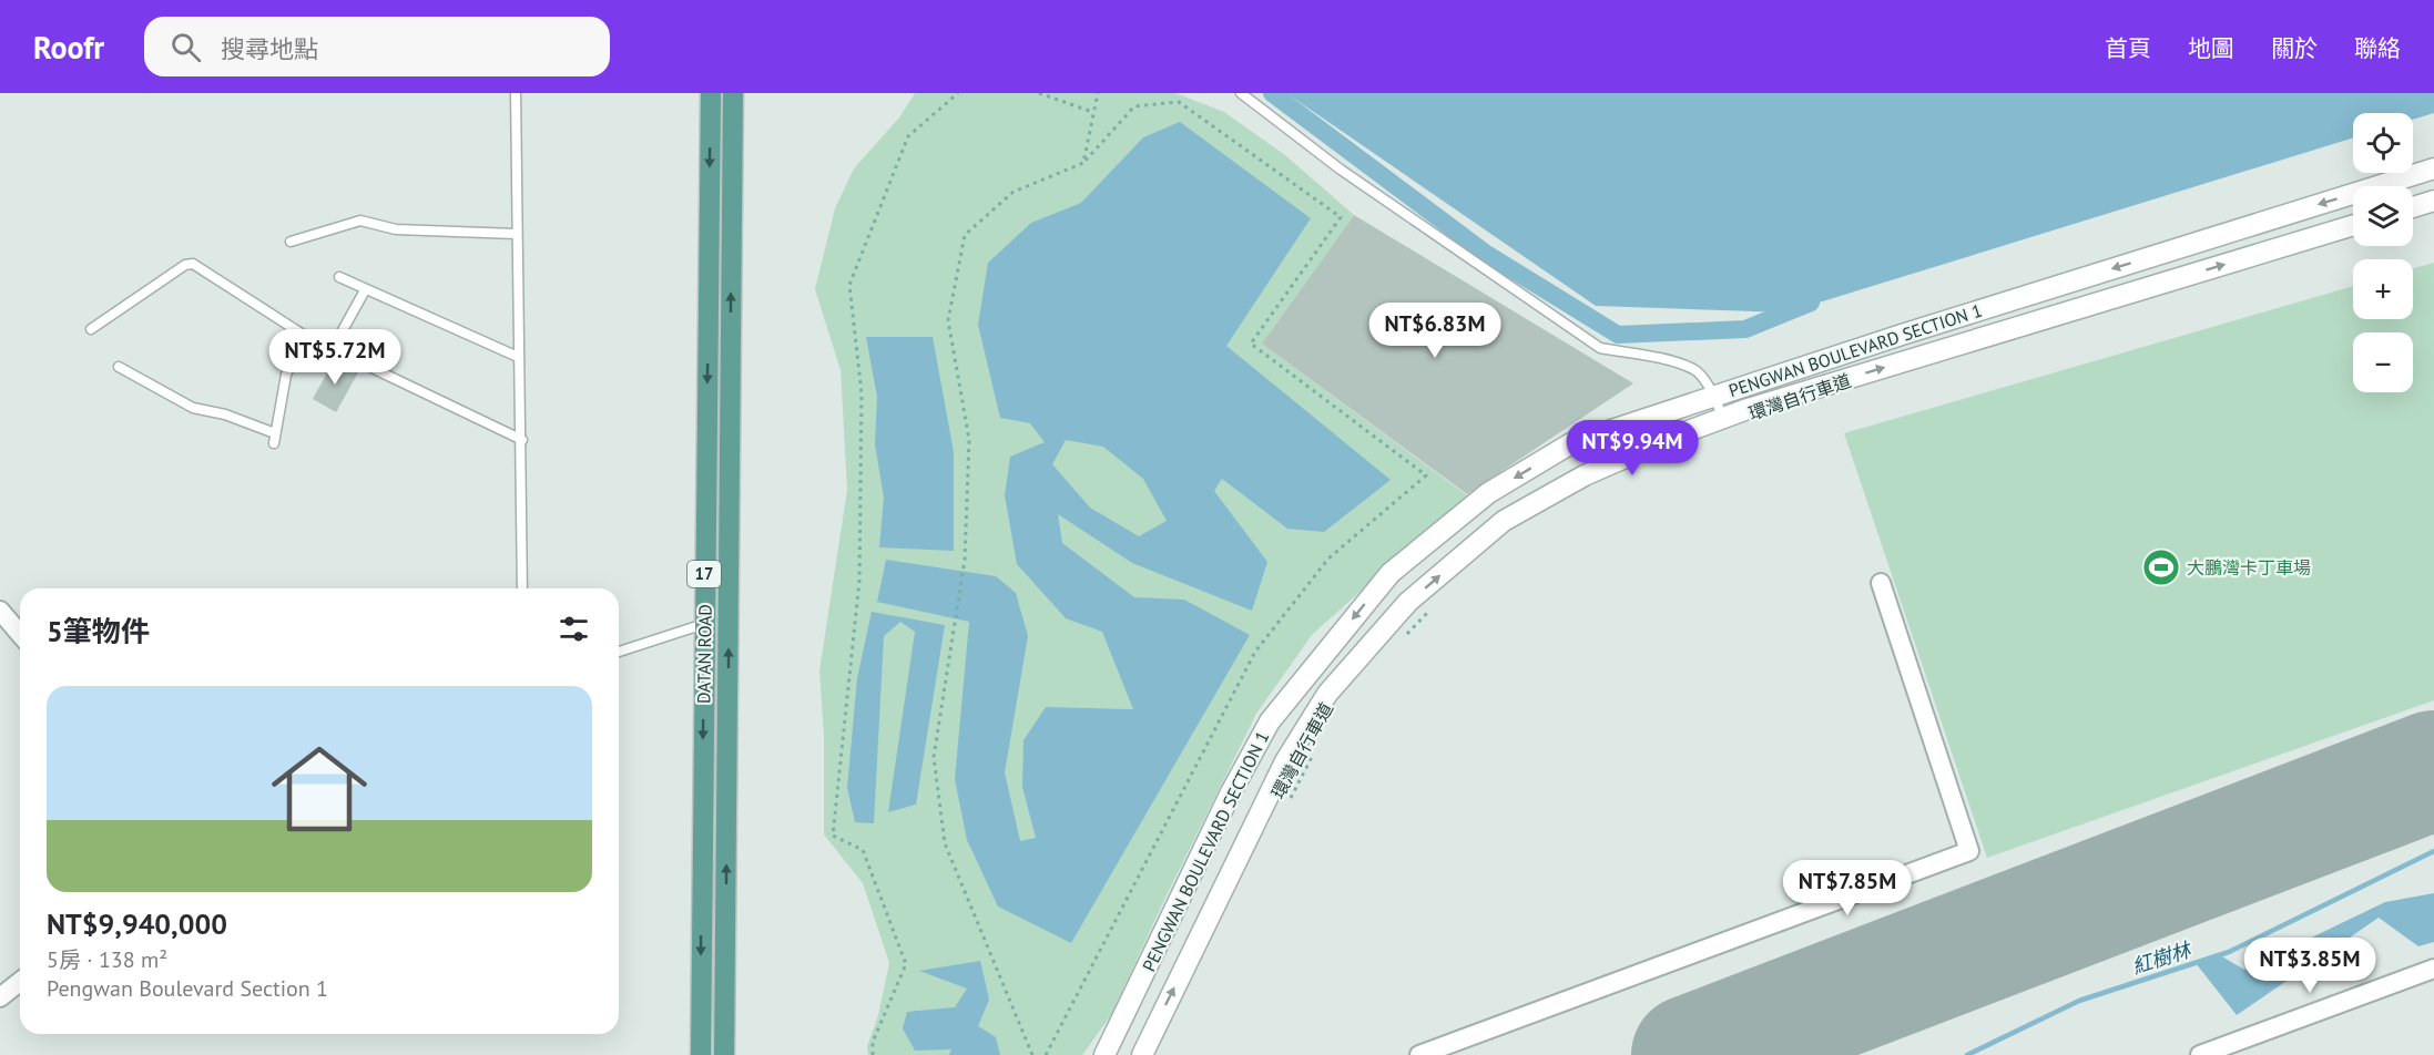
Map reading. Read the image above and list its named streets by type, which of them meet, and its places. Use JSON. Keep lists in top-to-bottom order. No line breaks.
{"streets":{"main road":["17","DATAN ROAD"],"street":["PENGWAN BOULEVARD SECTION 1"],"path":["環灣自行車道"]},"water":["紅樹林"],"places":{"sports":["大鵬灣卡丁車場"]},"page":{"header":"Roofr","search":"搜尋地點","nav":["首頁","地圖","關於","聯絡"],"map_buttons":["+","−"],"price":["NT$6.83M","NT$5.72M","NT$9.94M","NT$7.85M","NT$3.85M"],"heading":"5筆物件","list":[{"name":"NT$9,940,000","note":"5房 · 138 m² · Pengwan Boulevard Section 1"}]}}
